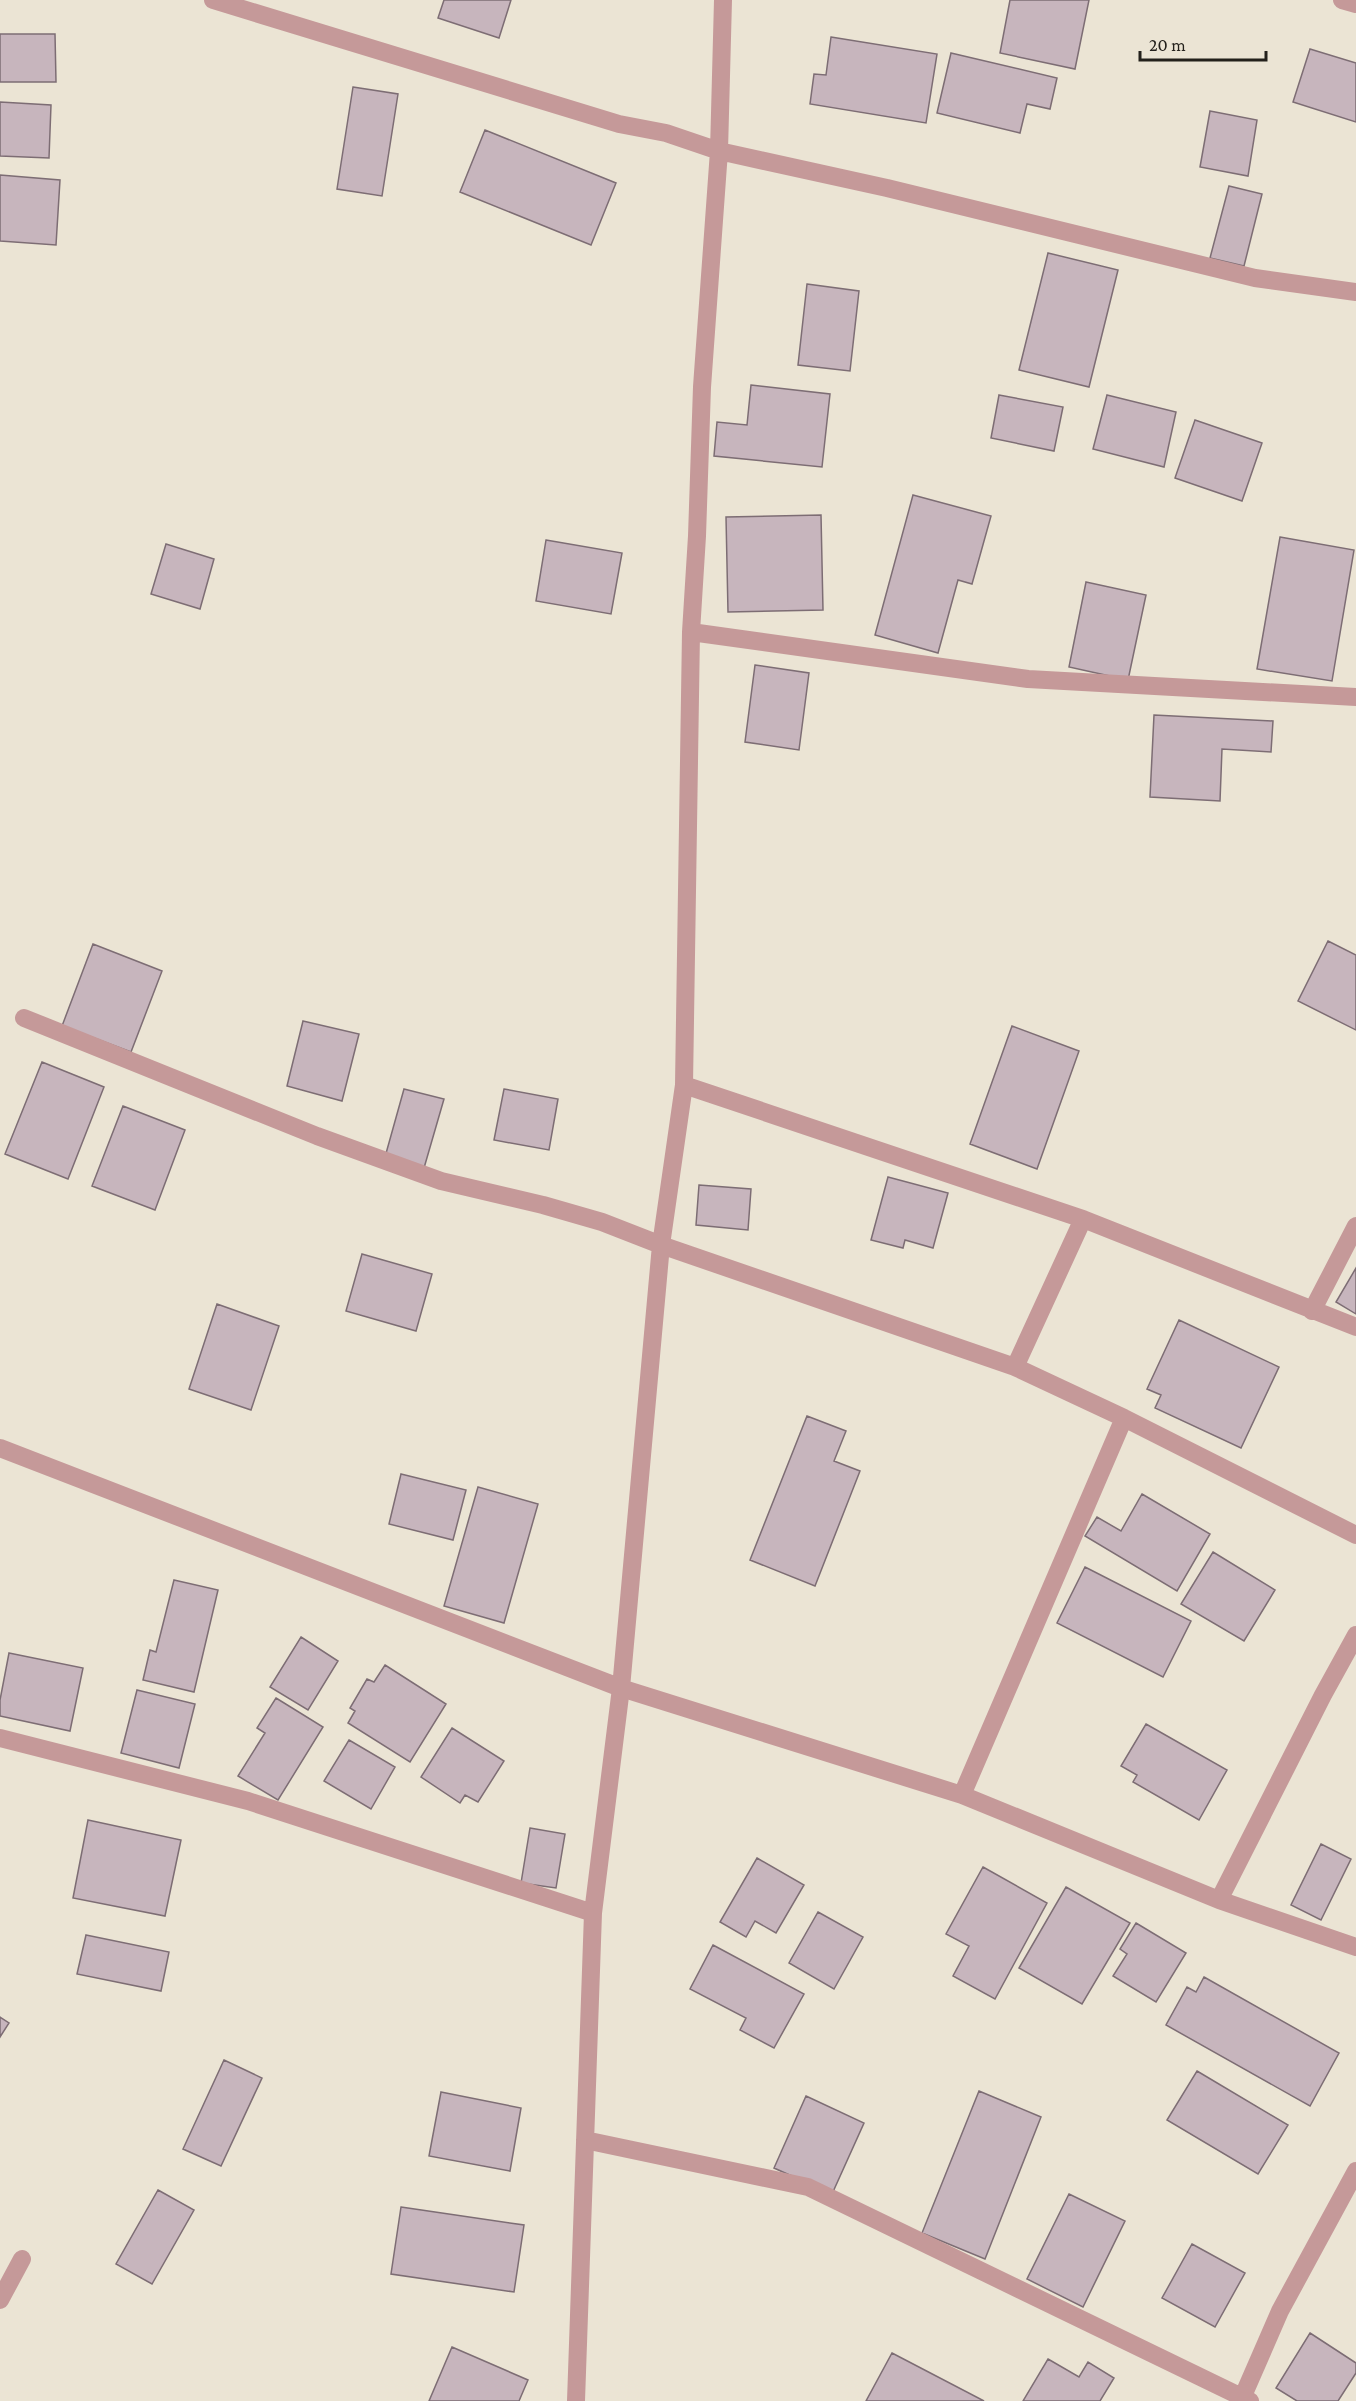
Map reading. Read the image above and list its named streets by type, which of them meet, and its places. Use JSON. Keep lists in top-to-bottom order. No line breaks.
{"scale_bar":"20 m"}
